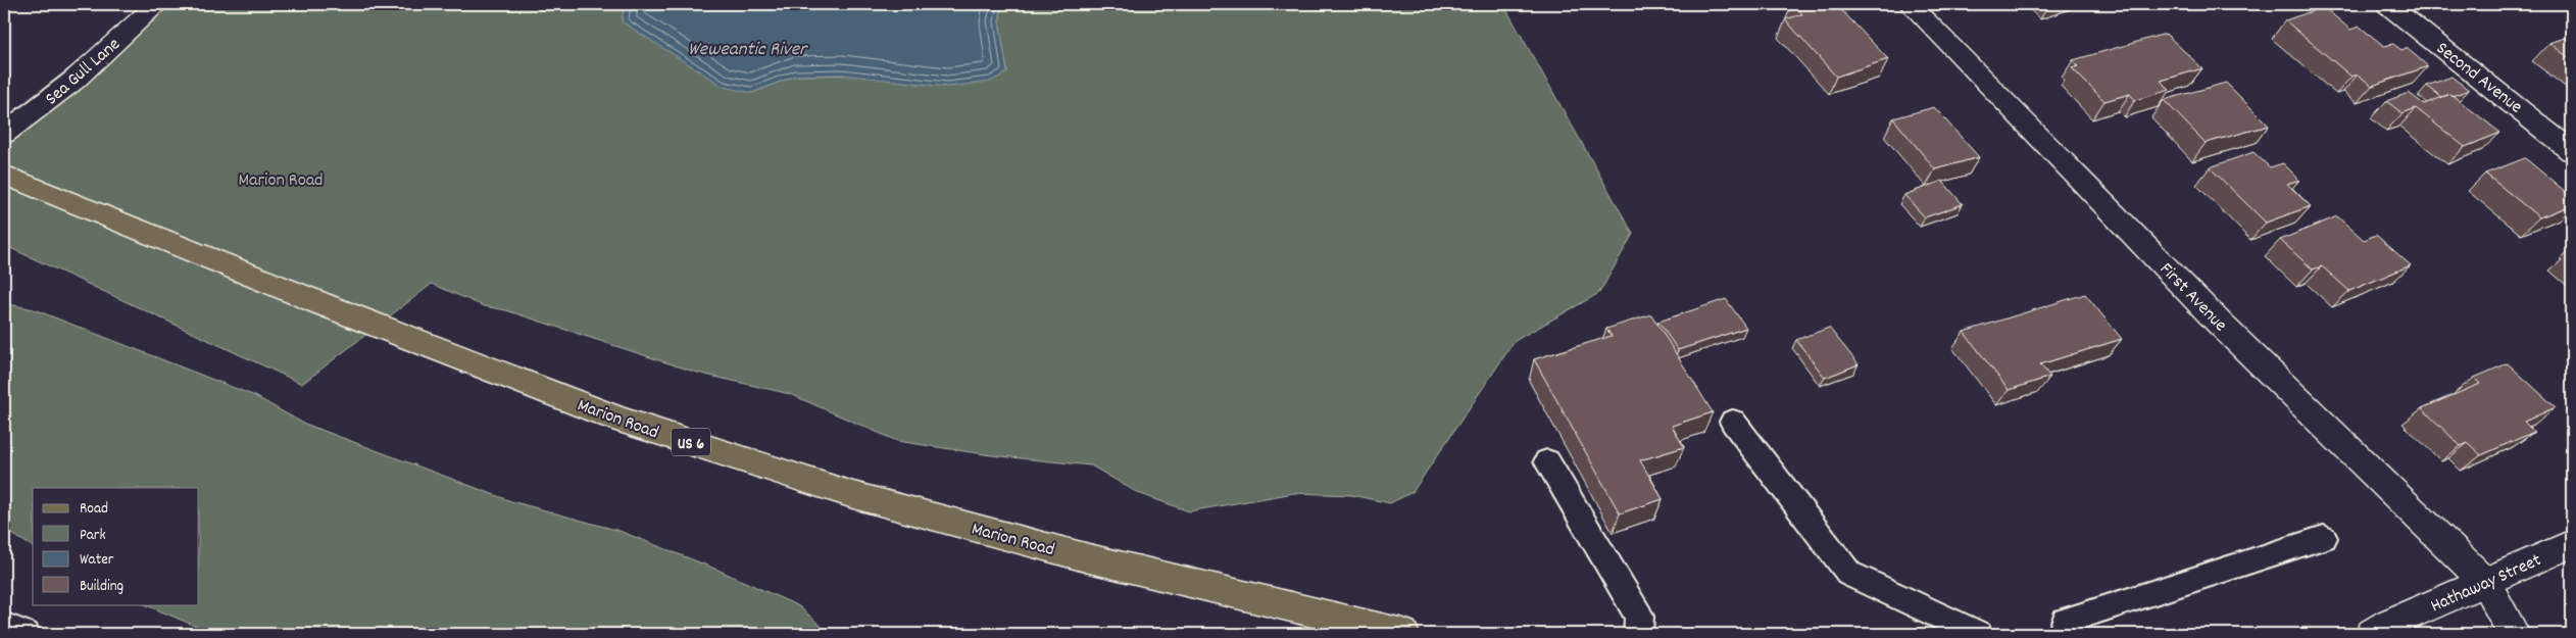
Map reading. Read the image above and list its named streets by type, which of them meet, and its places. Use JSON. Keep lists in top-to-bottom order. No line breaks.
{"streets":{"main road":["Marion Road","US 6"],"street":["Sea Gull Lane","Second Avenue","First Avenue","Hathaway Street"]},"crossings":[["First Avenue","Hathaway Street"]],"water":["Weweantic River"],"parks":["Marion Road"],"legend":["Road","Park","Water","Building"]}
